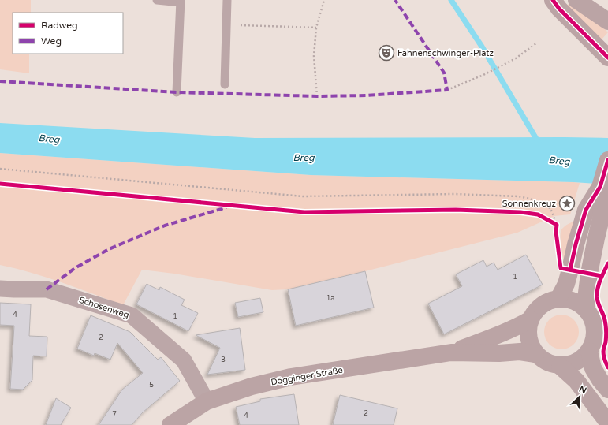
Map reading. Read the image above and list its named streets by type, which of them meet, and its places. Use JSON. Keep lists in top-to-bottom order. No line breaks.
{"streets":{"main road":["Dögginger Straße"],"street":["Schosenweg"]},"crossings":[["Schosenweg","Dögginger Straße"]],"water":["Breg"],"places":{"theatre":["Fahnenschwinger-Platz"],"place":["Sonnenkreuz"]},"house_numbers":["1","1a","4","1","2","3","5","2","7","4"],"legend":["Radweg","Weg"],"north":"top right"}
